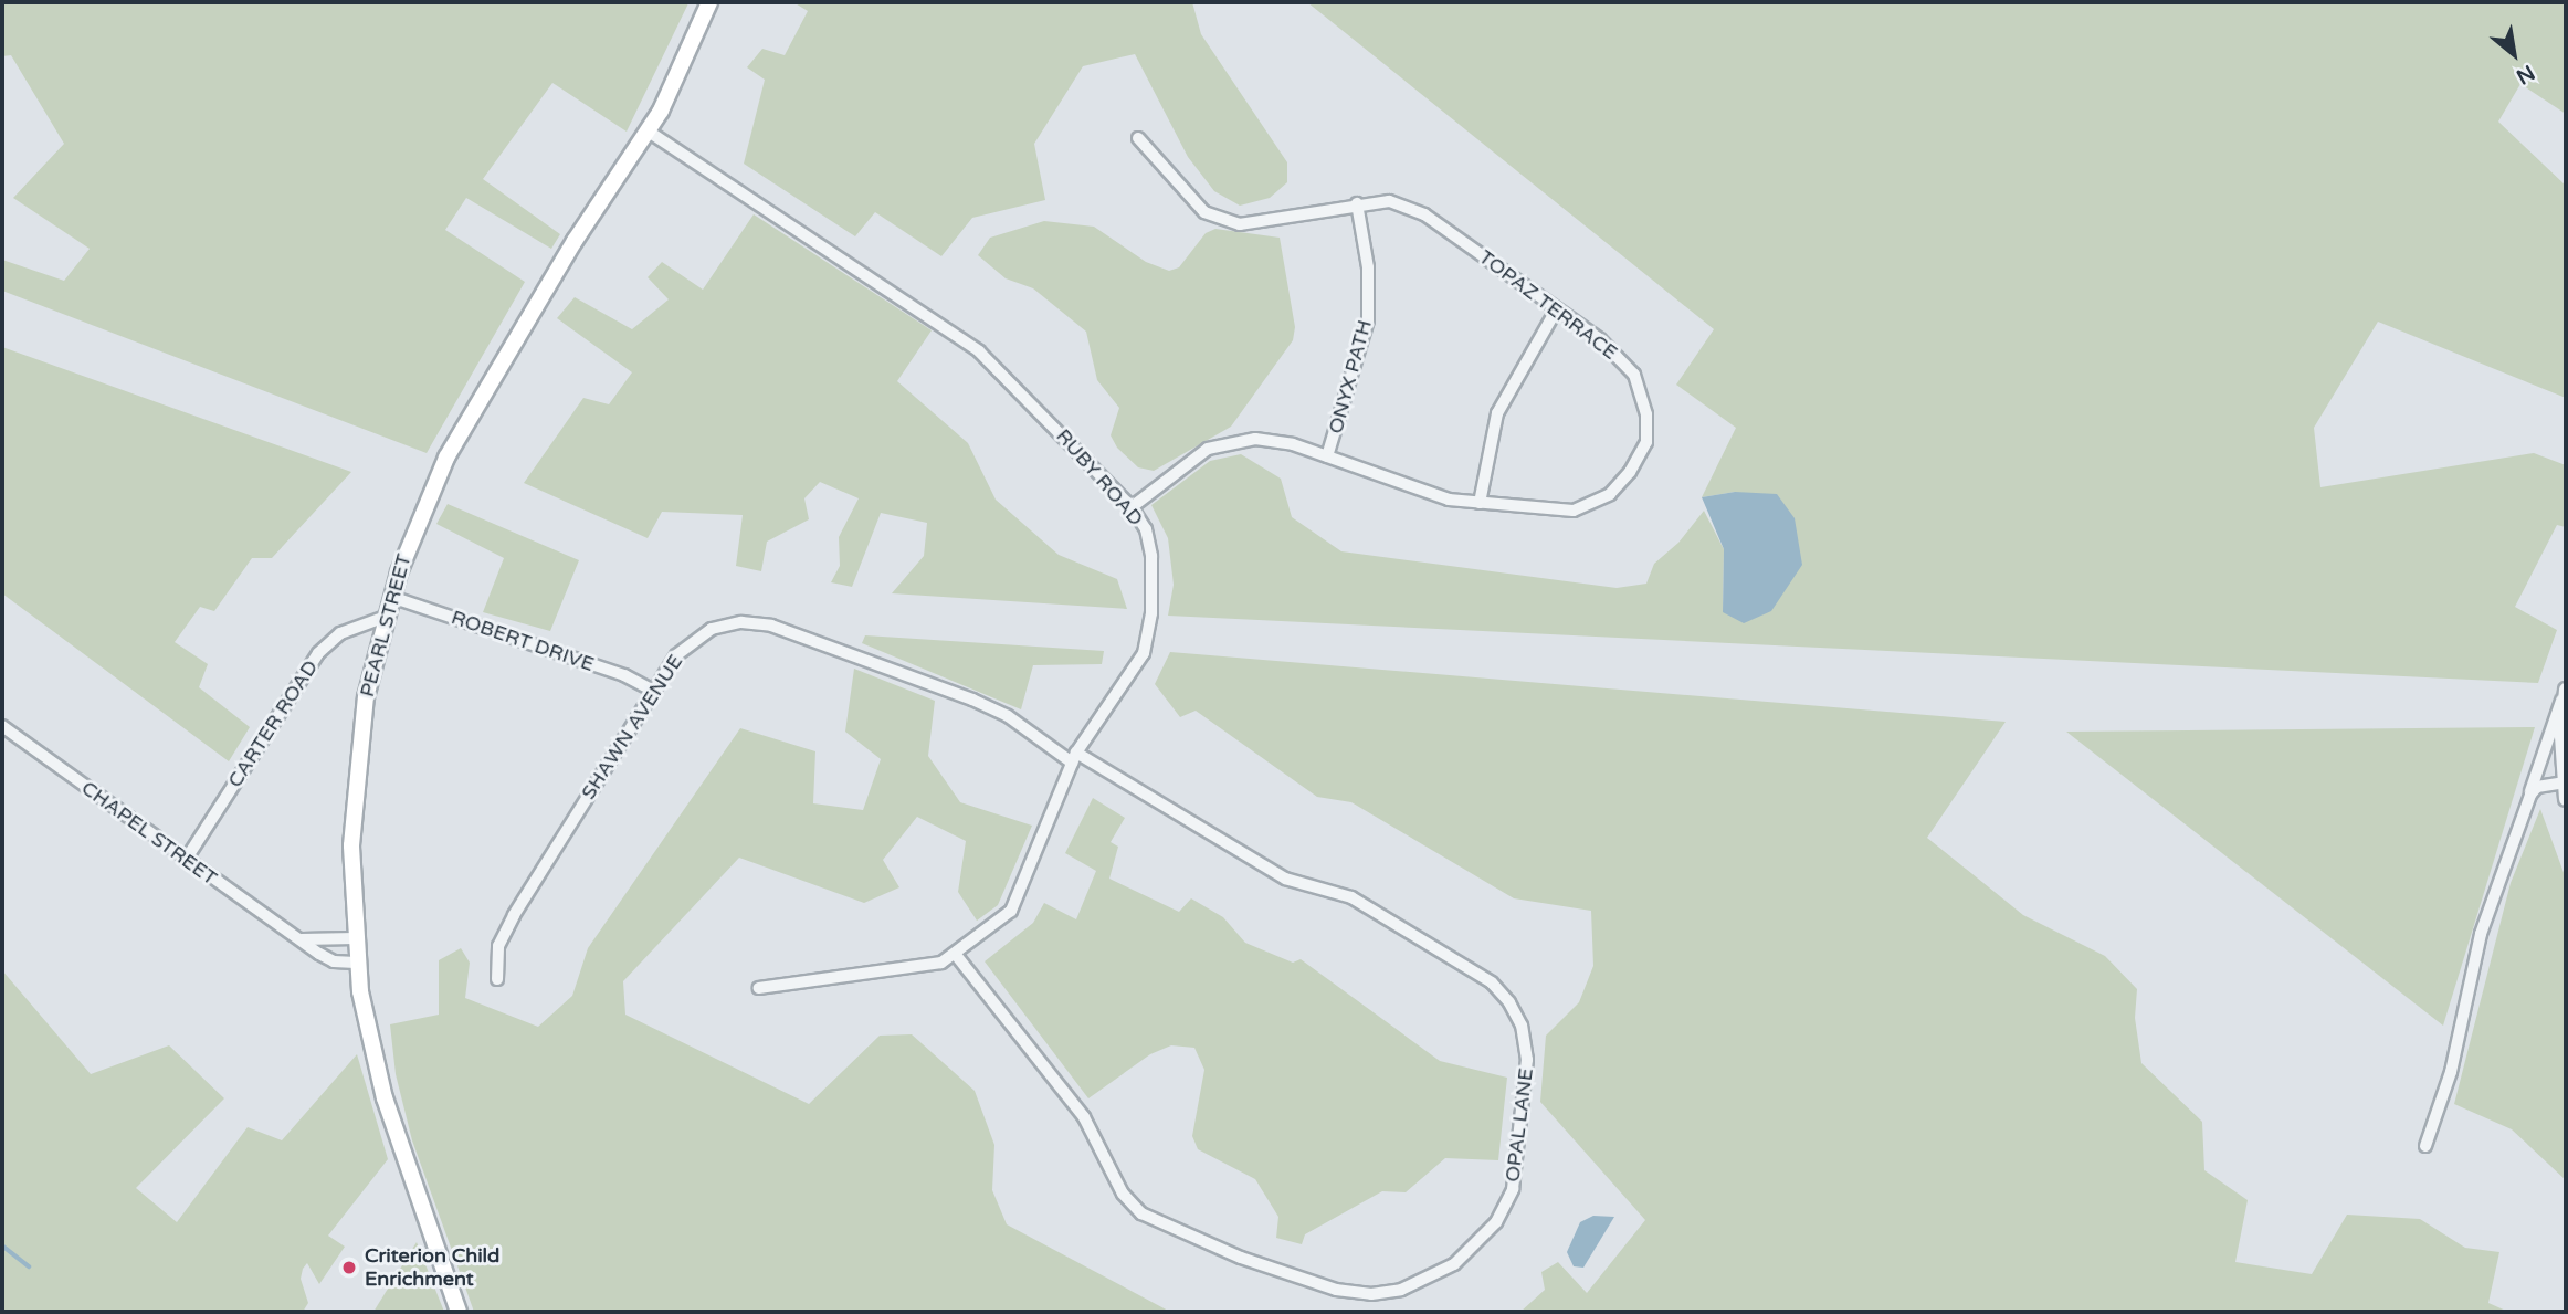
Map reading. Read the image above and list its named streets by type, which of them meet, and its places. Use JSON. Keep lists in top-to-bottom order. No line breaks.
{"streets":{"main road":["PEARL STREET"],"street":["TOPAZ TERRACE","ONYX PATH","RUBY ROAD","ROBERT DRIVE","CARTER ROAD","SHAWN AVENUE","CHAPEL STREET","OPAL LANE"]},"crossings":[["TOPAZ TERRACE","ONYX PATH"],["TOPAZ TERRACE","RUBY ROAD"],["RUBY ROAD","PEARL STREET"],["RUBY ROAD","SHAWN AVENUE"],["RUBY ROAD","OPAL LANE"],["PEARL STREET","ROBERT DRIVE"],["PEARL STREET","CARTER ROAD"],["PEARL STREET","CHAPEL STREET"],["ROBERT DRIVE","SHAWN AVENUE"],["CARTER ROAD","CHAPEL STREET"],["SHAWN AVENUE","OPAL LANE"]],"places":["Criterion Child Enrichment"],"north":"bottom right"}
